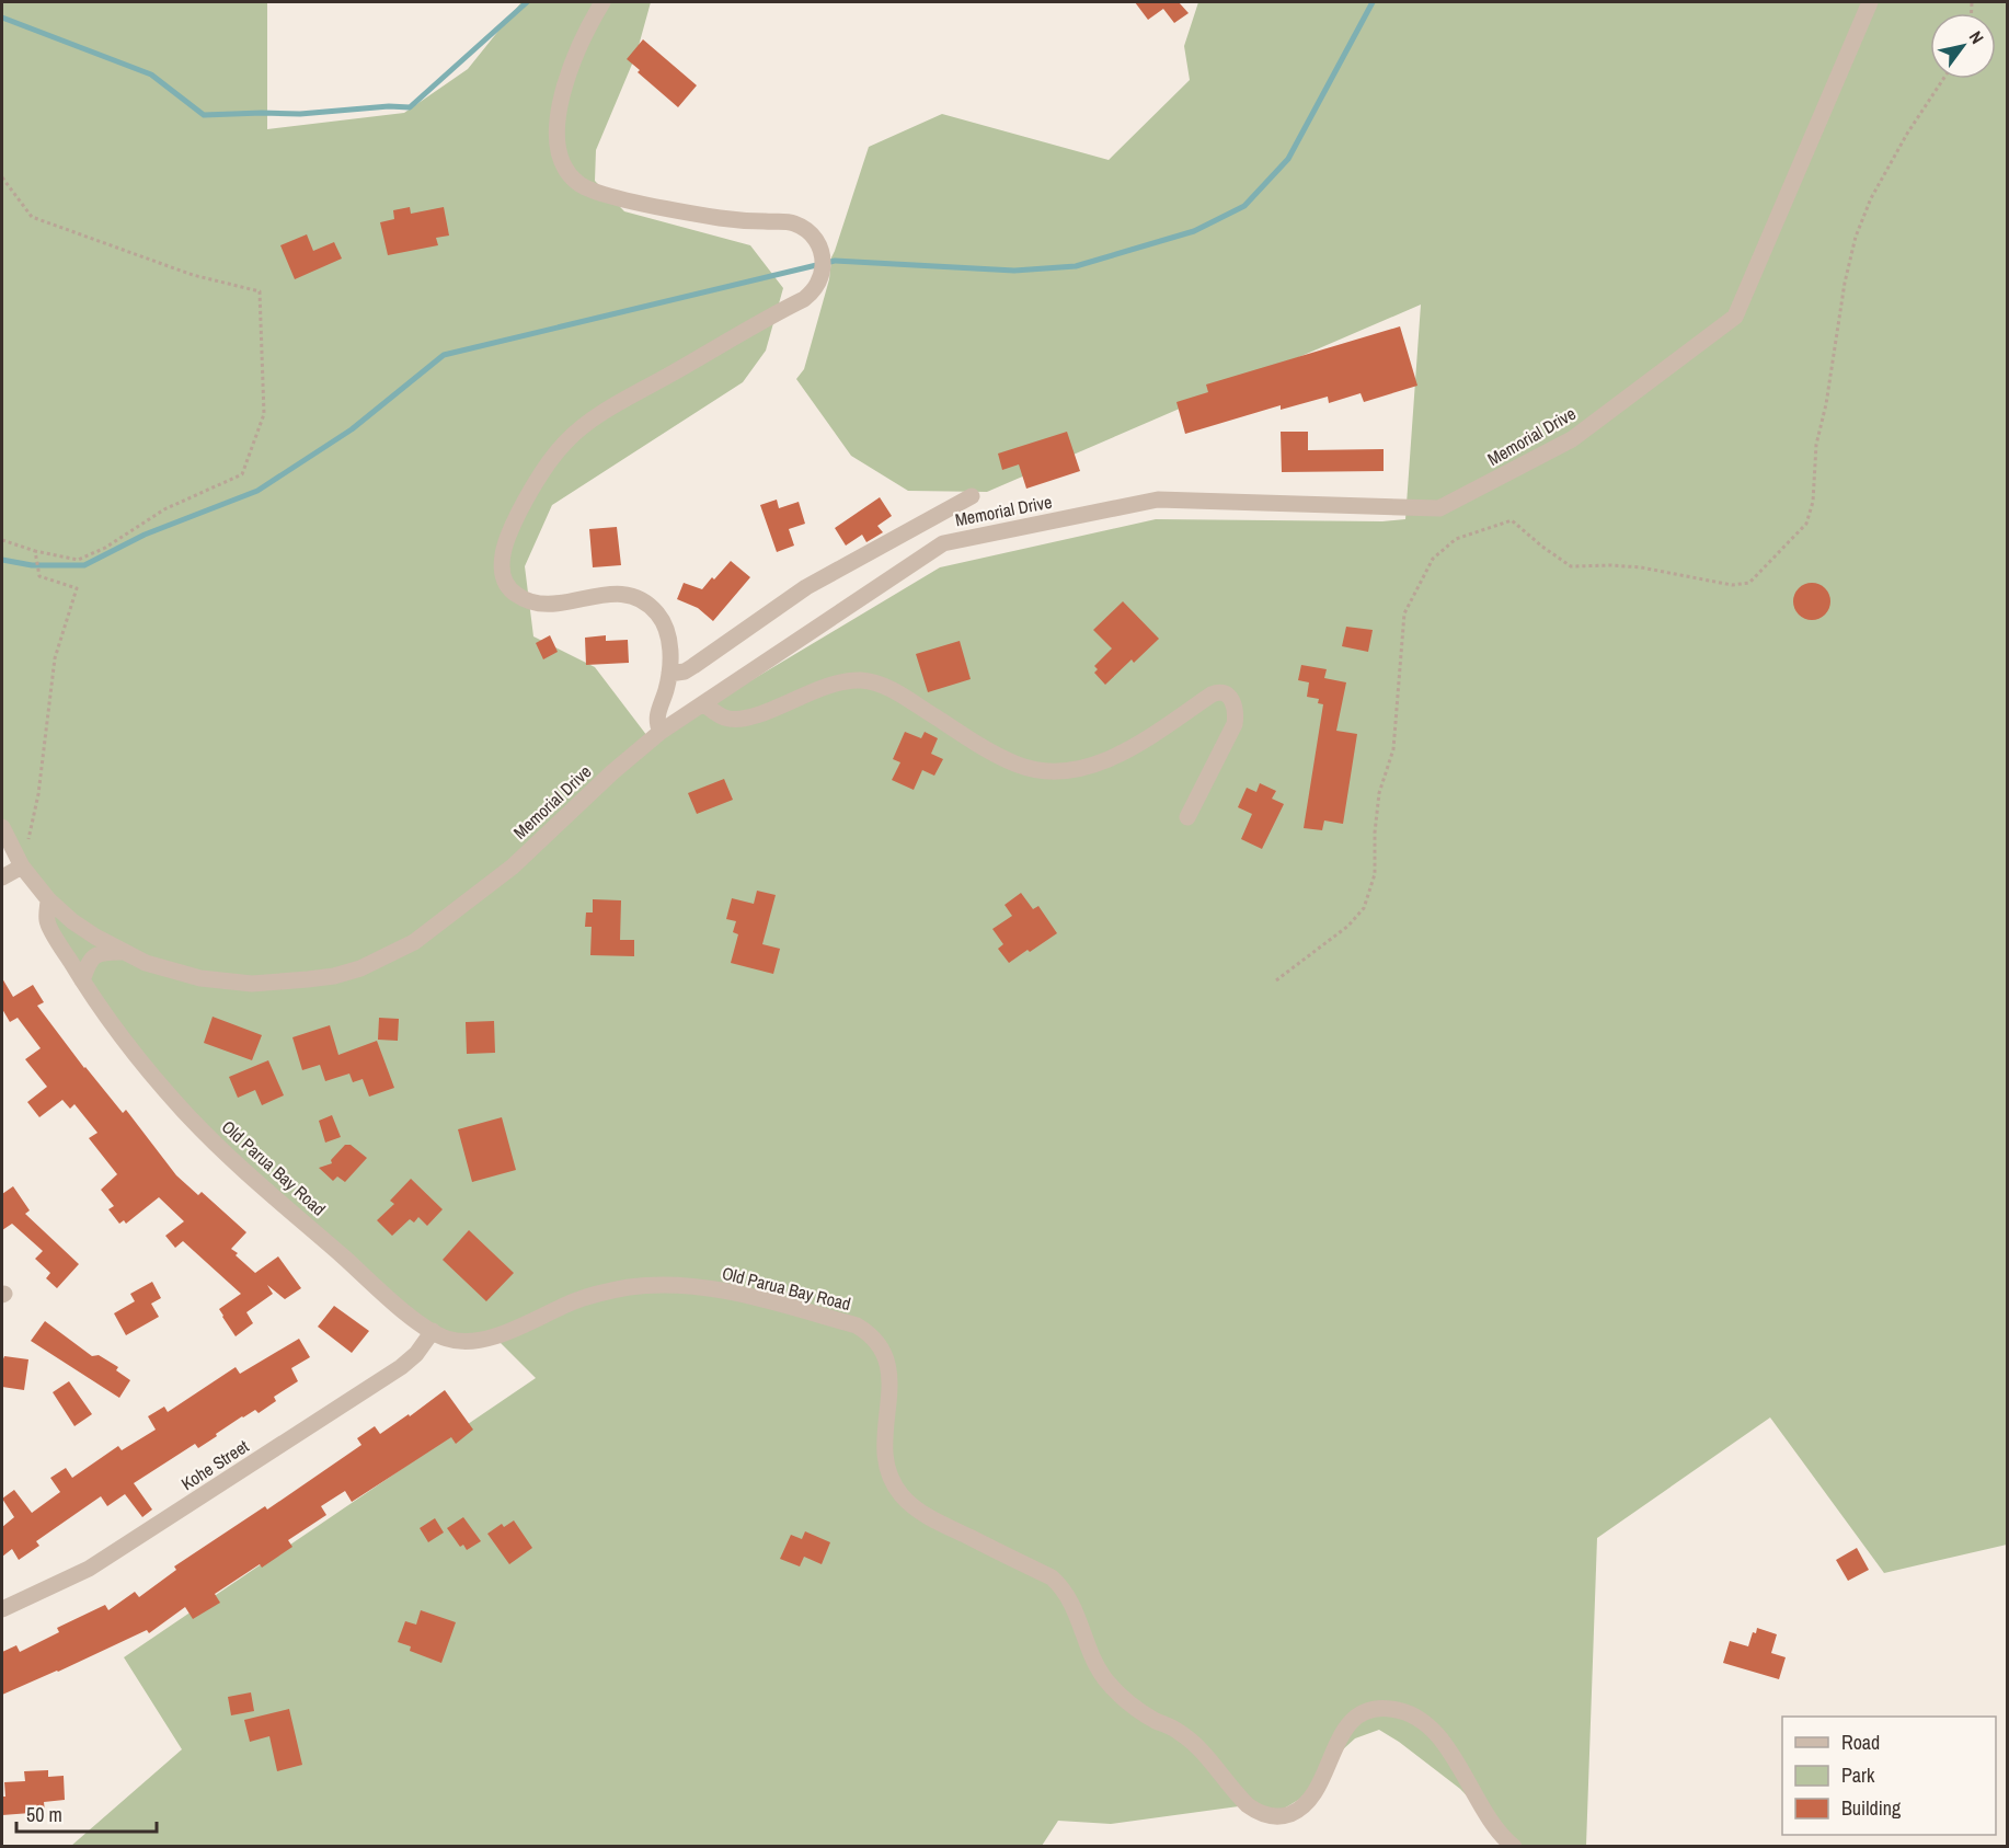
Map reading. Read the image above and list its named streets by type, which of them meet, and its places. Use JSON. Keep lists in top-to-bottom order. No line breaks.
{"streets":{"street":["Memorial Drive","Old Parua Bay Road","Kohe Street"]},"crossings":[["Memorial Drive","Old Parua Bay Road"],["Old Parua Bay Road","Kohe Street"]],"legend":["Road","Park","Building"],"scale_bar":"50 m","north":"top right"}
